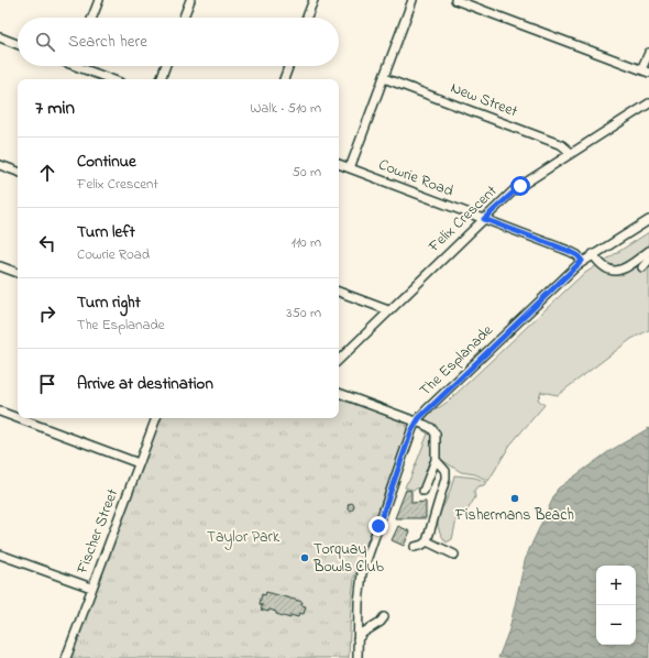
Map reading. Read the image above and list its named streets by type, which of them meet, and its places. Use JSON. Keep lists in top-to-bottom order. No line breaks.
{"streets":{"street":["New Street","Cowrie Road","Felix Crescent","The Esplanade","Fischer Street"]},"crossings":[["New Street","Felix Crescent"],["Cowrie Road","Felix Crescent"],["Cowrie Road","The Esplanade"]],"parks":["Taylor Park"],"places":["Fishermans Beach","Torquay Bowls Club"],"page":{"search":"Search here","heading":["7 min","Walk · 510 m"],"list":[["Continue","Felix Crescent","50 m"],["Turn left","Cowrie Road","110 m"],["Turn right","The Esplanade","350 m"],"Arrive at destination"],"map_buttons":["+","−"]}}
